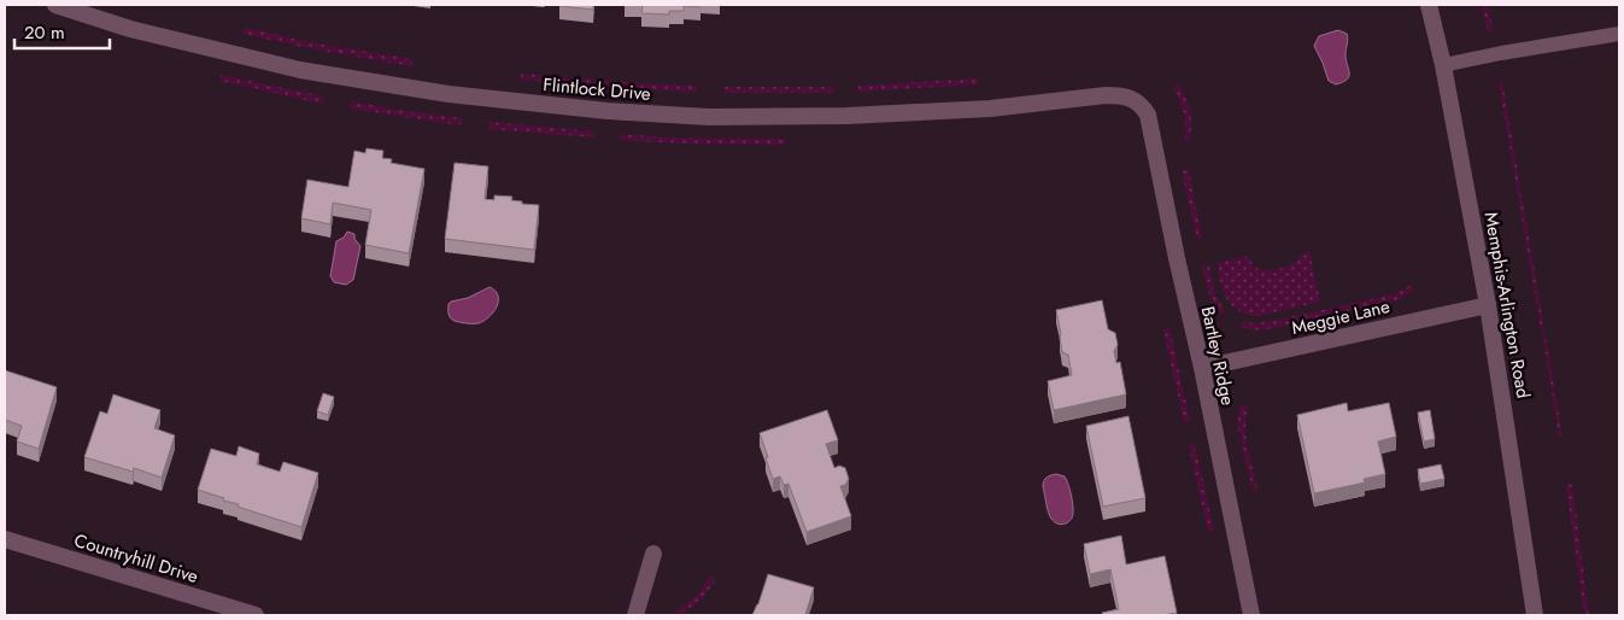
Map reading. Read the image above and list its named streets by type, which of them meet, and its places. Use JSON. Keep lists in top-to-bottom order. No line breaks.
{"streets":{"street":["Flintlock Drive","Memphis-Arlington Road","Meggie Lane","Bartley Ridge","Countryhill Drive"]},"crossings":[["Flintlock Drive","Bartley Ridge"],["Memphis-Arlington Road","Meggie Lane"],["Meggie Lane","Bartley Ridge"]],"scale_bar":"20 m"}
